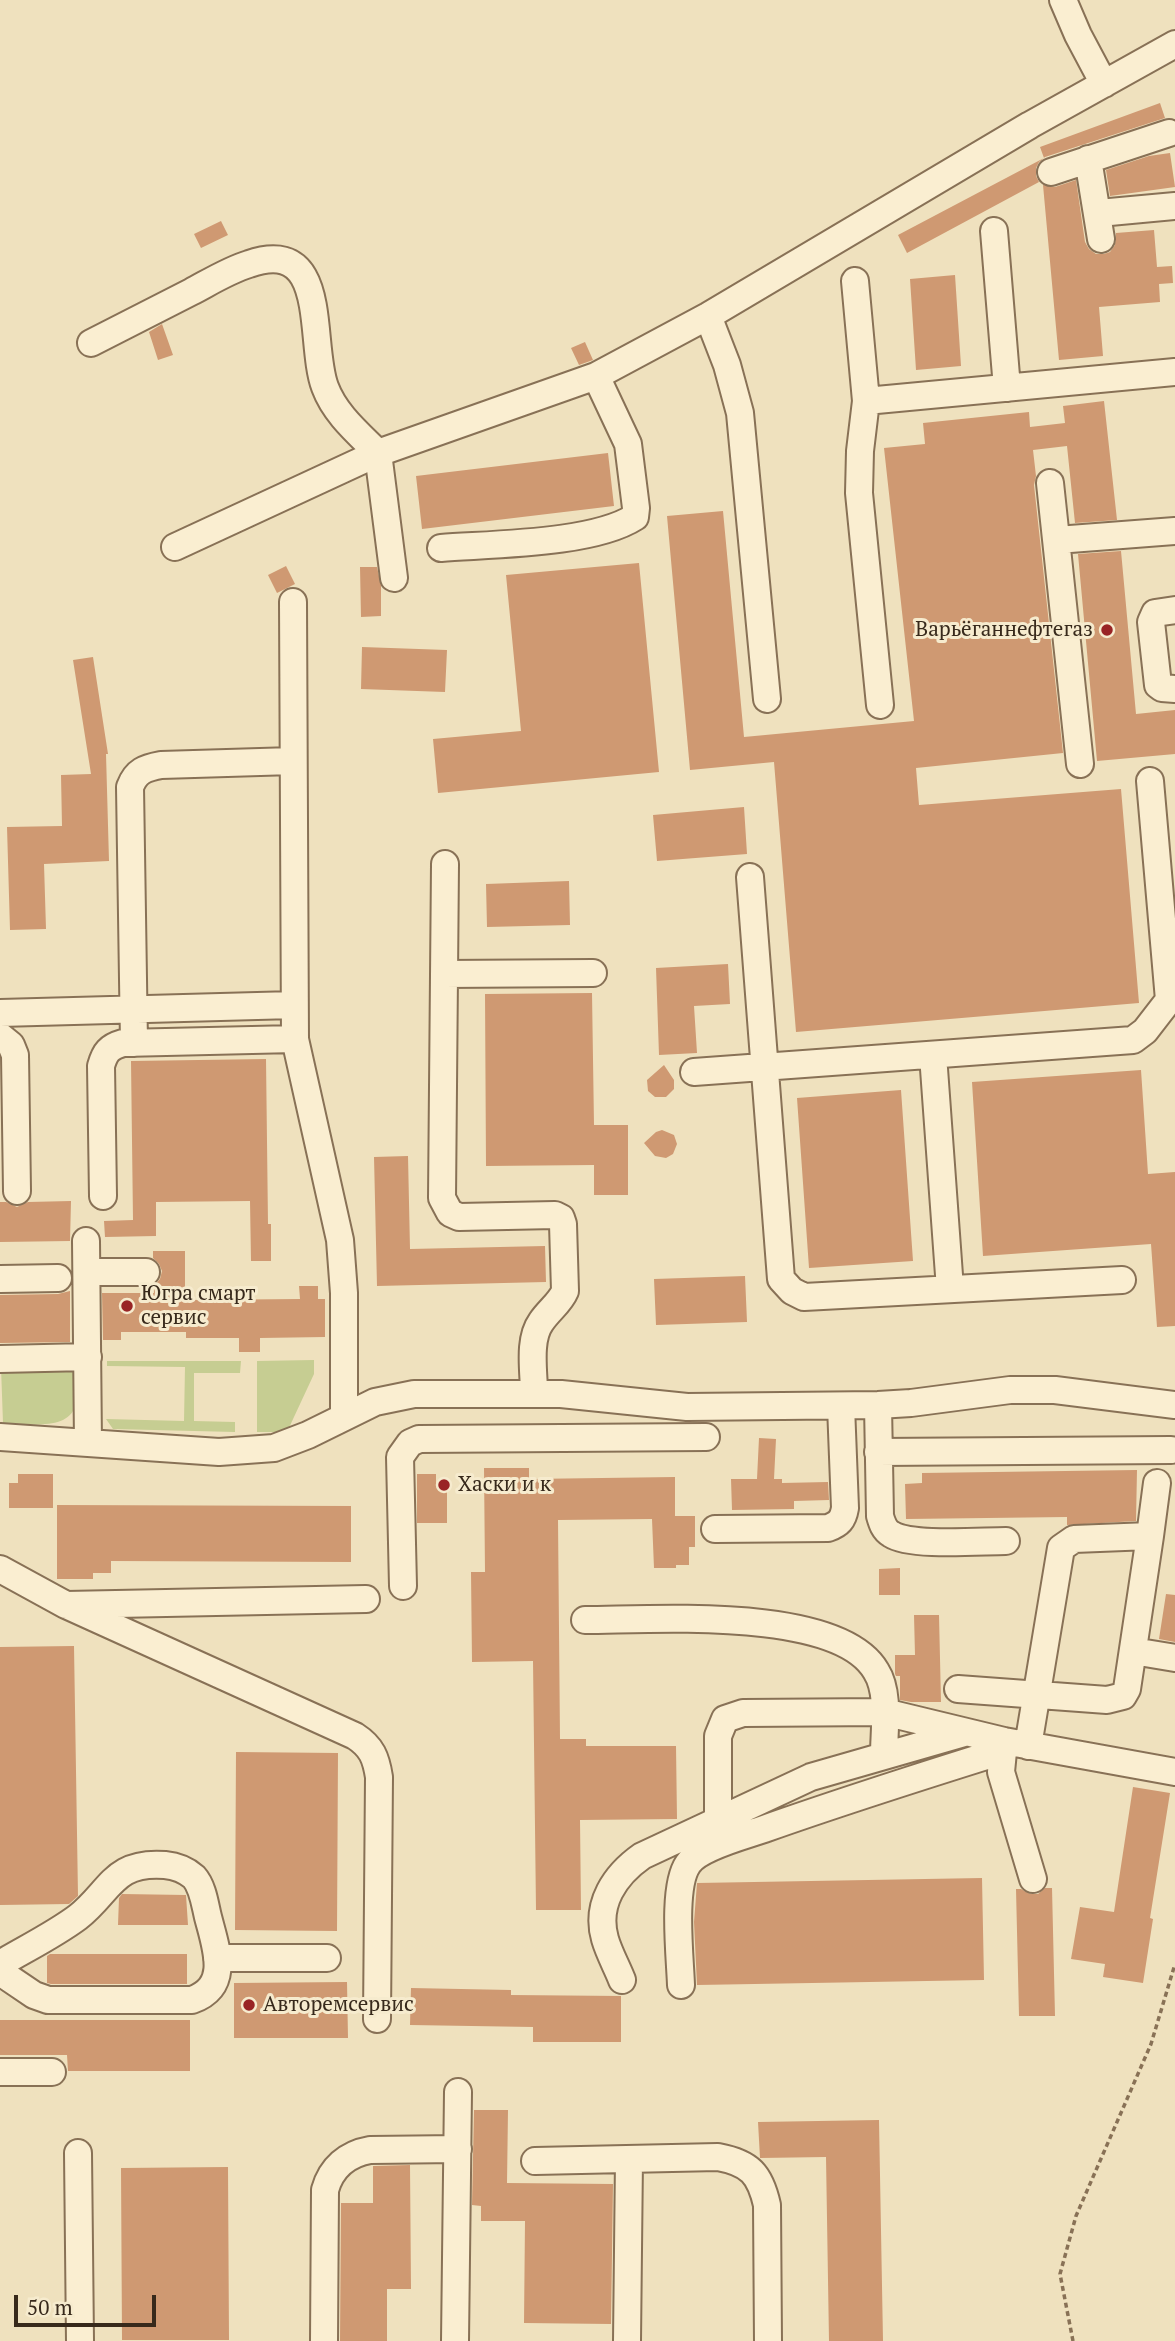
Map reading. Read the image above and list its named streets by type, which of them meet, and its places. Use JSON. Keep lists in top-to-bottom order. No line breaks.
{"places":["Варьёганнефтегаз","Югра смарт сервис","Хаски и к","Авторемсервис"],"scale_bar":"50 m"}
